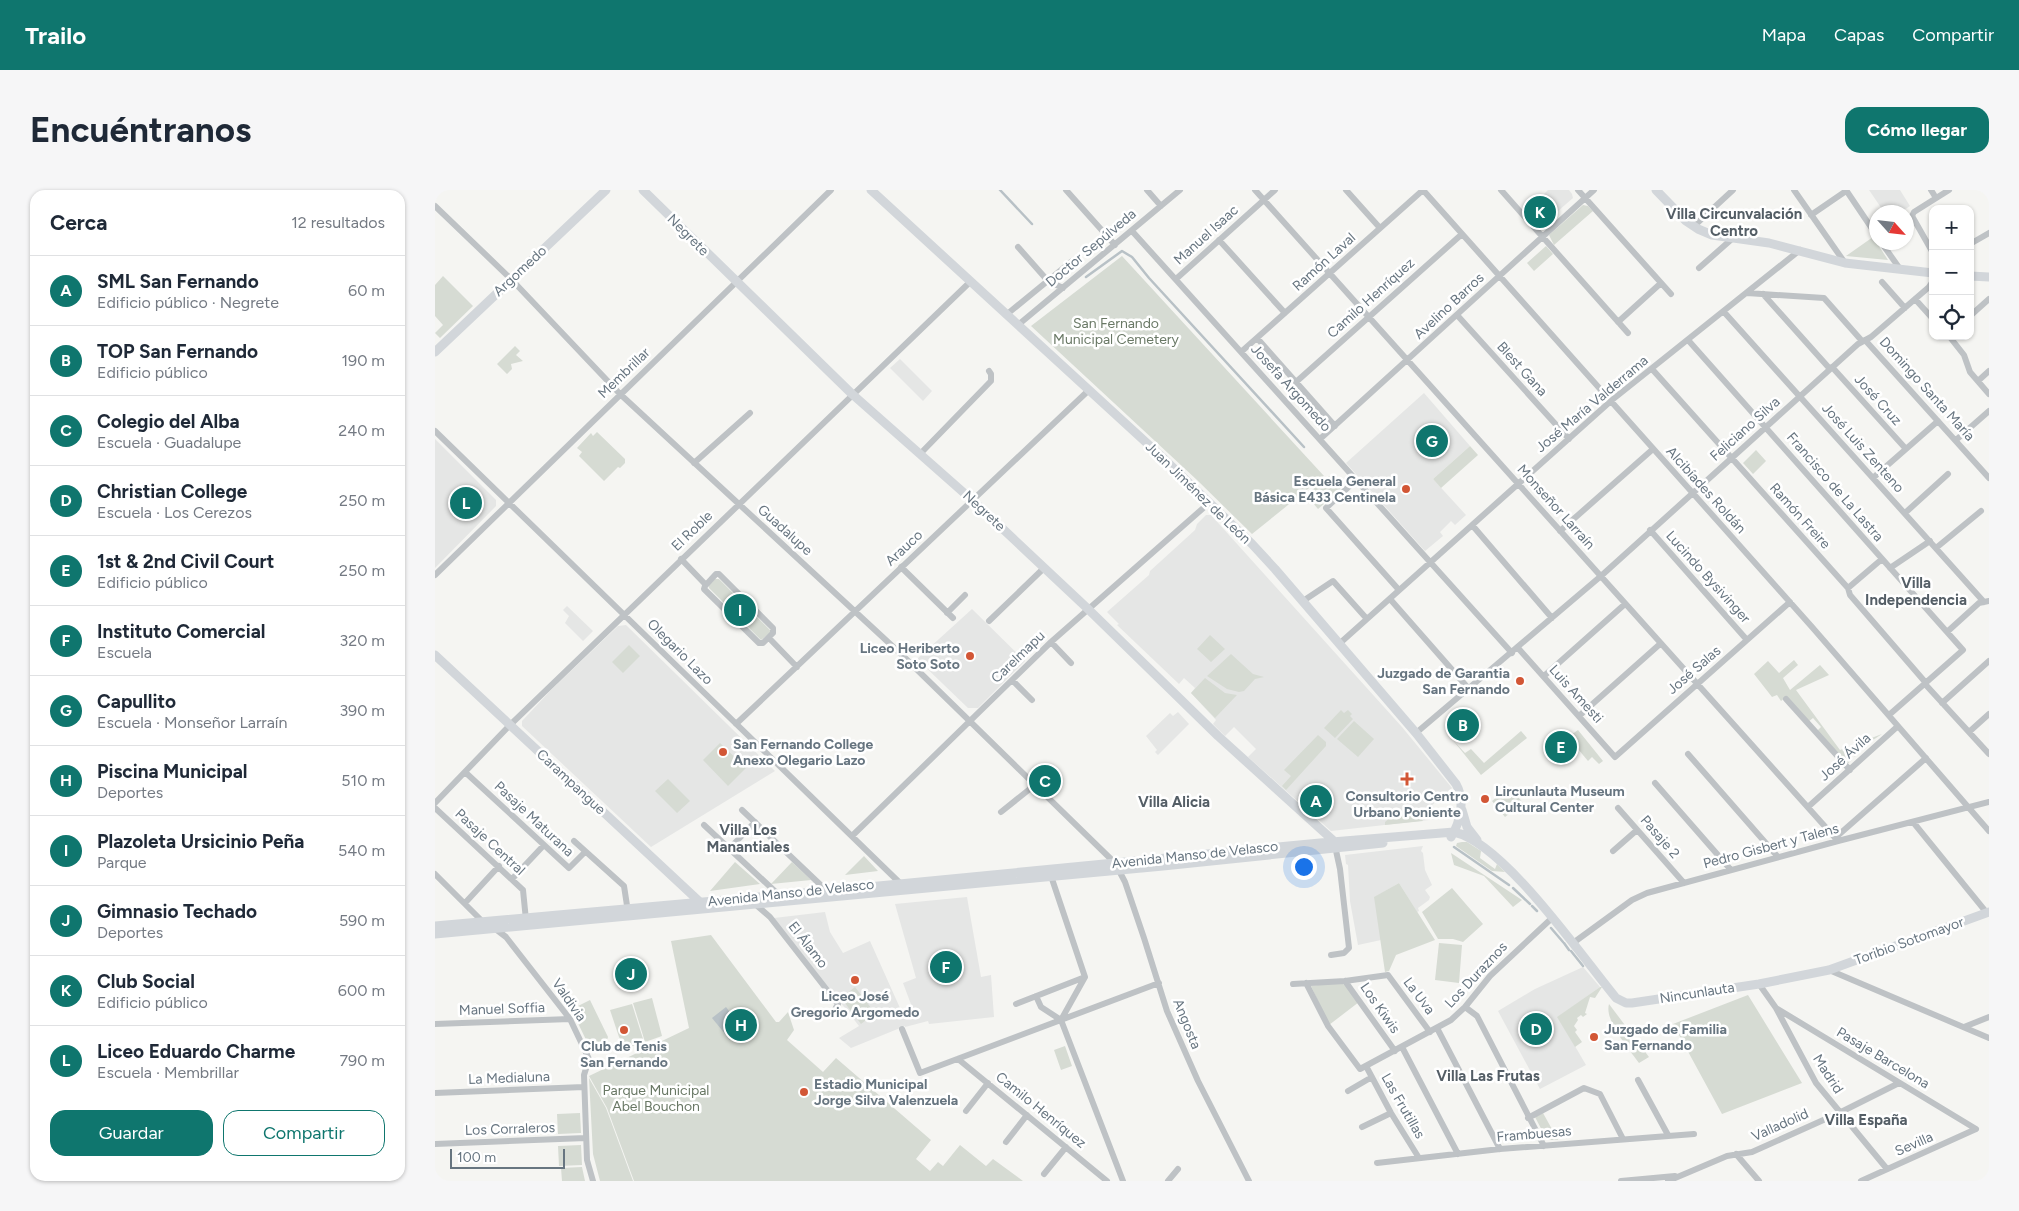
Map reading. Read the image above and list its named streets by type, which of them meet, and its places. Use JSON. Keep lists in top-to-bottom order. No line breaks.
{"streets":{"main road":["Negrete","Argomedo","Juan Jiménez de León","Carampangue","Avenida Manso de Velasco","Toribio Sotomayor","Nincunlauta"],"street":["Manuel Isaac","Doctor Sepúlveda","Ramón Laval","Camilo Henríquez","Avelino Barros","Blest Gana","Membrillar","Josefa Argomedo","Domingo Santa María","José Cruz","José María Valderrama","Feliciano Silva","José Luis Zenteno","Francisco de La Lastra","Alcibíades Roldán","Monseñor Larraín","Ramón Freire","Guadalupe","El Roble","Arauco","Lucindo Bysivinger","Olegario Lazo","Carelmapu","José Salas","Luis Amesti","José Ávila","Pasaje Maturana","Pasaje 2","Pasaje Central","Pedro Gisbert y Talens","El Álamo","Los Duraznos","La Uva","Valdivia","Los Kiwis","Manuel Soffia","Angosta","Pasaje Barcelona","Madrid","La Medialuna","Las Frutillas","Valladolid","Los Corraleros","Frambuesas","Sevilla"]},"crossings":[["Negrete","Membrillar"],["Negrete","El Roble"],["Negrete","Arauco"],["Negrete","Carelmapu"],["Negrete","Avenida Manso de Velasco"],["Negrete","Nincunlauta"],["Manuel Isaac","Josefa Argomedo"],["Manuel Isaac","Monseñor Larraín"],["Doctor Sepúlveda","Josefa Argomedo"],["Doctor Sepúlveda","Juan Jiménez de León"],["Ramón Laval","Josefa Argomedo"],["Ramón Laval","Alcibíades Roldán"],["Ramón Laval","Monseñor Larraín"],["Argomedo","Guadalupe"],["Camilo Henríquez","Alcibíades Roldán"],["Camilo Henríquez","Monseñor Larraín"],["Avelino Barros","Blest Gana"],["Avelino Barros","Josefa Argomedo"],["Avelino Barros","Alcibíades Roldán"],["Avelino Barros","Monseñor Larraín"],["Blest Gana","José María Valderrama"],["Membrillar","Guadalupe"],["Membrillar","Olegario Lazo"],["Josefa Argomedo","José María Valderrama"],["Domingo Santa María","José Cruz"],["Domingo Santa María","José María Valderrama"],["Domingo Santa María","Feliciano Silva"],["José Cruz","Feliciano Silva"],["José María Valderrama","José Luis Zenteno"],["José María Valderrama","Francisco de La Lastra"],["José María Valderrama","Alcibíades Roldán"],["José María Valderrama","Juan Jiménez de León"],["José María Valderrama","Monseñor Larraín"],["José María Valderrama","Ramón Freire"],["Feliciano Silva","José Luis Zenteno"],["Feliciano Silva","Francisco de La Lastra"],["Feliciano Silva","Alcibíades Roldán"],["Feliciano Silva","Juan Jiménez de León"],["Feliciano Silva","Monseñor Larraín"],["Feliciano Silva","Ramón Freire"],["Feliciano Silva","Lucindo Bysivinger"],["Feliciano Silva","Luis Amesti"],["Francisco de La Lastra","Ramón Freire"],["Alcibíades Roldán","José Salas"],["Alcibíades Roldán","José Ávila"],["Alcibíades Roldán","Pedro Gisbert y Talens"],["Juan Jiménez de León","El Roble"],["Juan Jiménez de León","Arauco"],["Juan Jiménez de León","Carelmapu"],["Juan Jiménez de León","Nincunlauta"],["Monseñor Larraín","José Salas"],["Monseñor Larraín","José Ávila"],["Monseñor Larraín","Pedro Gisbert y Talens"],["Guadalupe","El Roble"],["Guadalupe","Arauco"],["Guadalupe","Carelmapu"],["Guadalupe","Avenida Manso de Velasco"],["Guadalupe","Angosta"],["El Roble","Olegario Lazo"],["El Roble","Carampangue"],["El Roble","Pasaje Maturana"],["Arauco","Olegario Lazo"],["Lucindo Bysivinger","José Salas"],["Olegario Lazo","Carelmapu"],["Olegario Lazo","Avenida Manso de Velasco"],["José Salas","Luis Amesti"],["Carampangue","Avenida Manso de Velasco"],["Pasaje Maturana","Avenida Manso de Velasco"],["Pasaje 2","Pedro Gisbert y Talens"],["Pasaje Central","Avenida Manso de Velasco"],["Pedro Gisbert y Talens","Nincunlauta"],["Avenida Manso de Velasco","El Álamo"],["Avenida Manso de Velasco","Nincunlauta"],["Avenida Manso de Velasco","Valdivia"],["Avenida Manso de Velasco","Angosta"],["Toribio Sotomayor","Nincunlauta"],["Los Duraznos","Nincunlauta"],["Los Duraznos","La Uva"],["Los Duraznos","Los Kiwis"],["Los Duraznos","Las Frutillas"],["Nincunlauta","Madrid"],["La Uva","Los Kiwis"],["La Uva","Frambuesas"],["Valdivia","Manuel Soffia"],["Valdivia","La Medialuna"],["Valdivia","Los Corraleros"],["Los Kiwis","Frambuesas"],["Pasaje Barcelona","Madrid"],["Pasaje Barcelona","Valladolid"],["Pasaje Barcelona","Sevilla"],["Madrid","Valladolid"],["Madrid","Sevilla"],["Las Frutillas","Frambuesas"]],"districts":["Villa Circunvalación Centro","Villa Independencia","Villa Alicia","Villa Los Manantiales","Villa Las Frutas","Villa España"],"parks":["San Fernando Municipal Cemetery","Parque Municipal Abel Bouchon"],"places":{"other":["Escuela General Básica E433 Centinela","Liceo Heriberto Soto Soto","Juzgado de Garantia San Fernando","San Fernando College Anexo Olegario Lazo","Lircunlauta Museum Cultural Center","Liceo José Gregorio Argomedo","Club de Tenis San Fernando","Juzgado de Familia San Fernando","Estadio Municipal Jorge Silva Valenzuela"],"health":["Consultorio Centro Urbano Poniente"]},"scale_bar":"100 m","north":"bottom right","page":{"header":"Trailo","nav":["Mapa","Capas","Compartir"],"buttons":["Cómo llegar",["Guardar","Compartir"]],"title":"Encuéntranos","heading":["Cerca","12 resultados"],"pins":["K","G","L","I","B","E","C","A","F","J","H","D"],"map_buttons":["+","−"],"list":[{"mark":"A","name":"SML San Fernando","note":"Edificio público · Negrete","value":"60 m"},{"mark":"B","name":"TOP San Fernando","note":"Edificio público","value":"190 m"},{"mark":"C","name":"Colegio del Alba","note":"Escuela · Guadalupe","value":"240 m"},{"mark":"D","name":"Christian College","note":"Escuela · Los Cerezos","value":"250 m"},{"mark":"E","name":"1st & 2nd Civil Court","note":"Edificio público","value":"250 m"},{"mark":"F","name":"Instituto Comercial","note":"Escuela","value":"320 m"},{"mark":"G","name":"Capullito","note":"Escuela · Monseñor Larraín","value":"390 m"},{"mark":"H","name":"Piscina Municipal","note":"Deportes","value":"510 m"},{"mark":"I","name":"Plazoleta Ursicinio Peña","note":"Parque","value":"540 m"},{"mark":"J","name":"Gimnasio Techado","note":"Deportes","value":"590 m"},{"mark":"K","name":"Club Social","note":"Edificio público","value":"600 m"},{"mark":"L","name":"Liceo Eduardo Charme","note":"Escuela · Membrillar","value":"790 m"}],"scale":"100 m"}}
